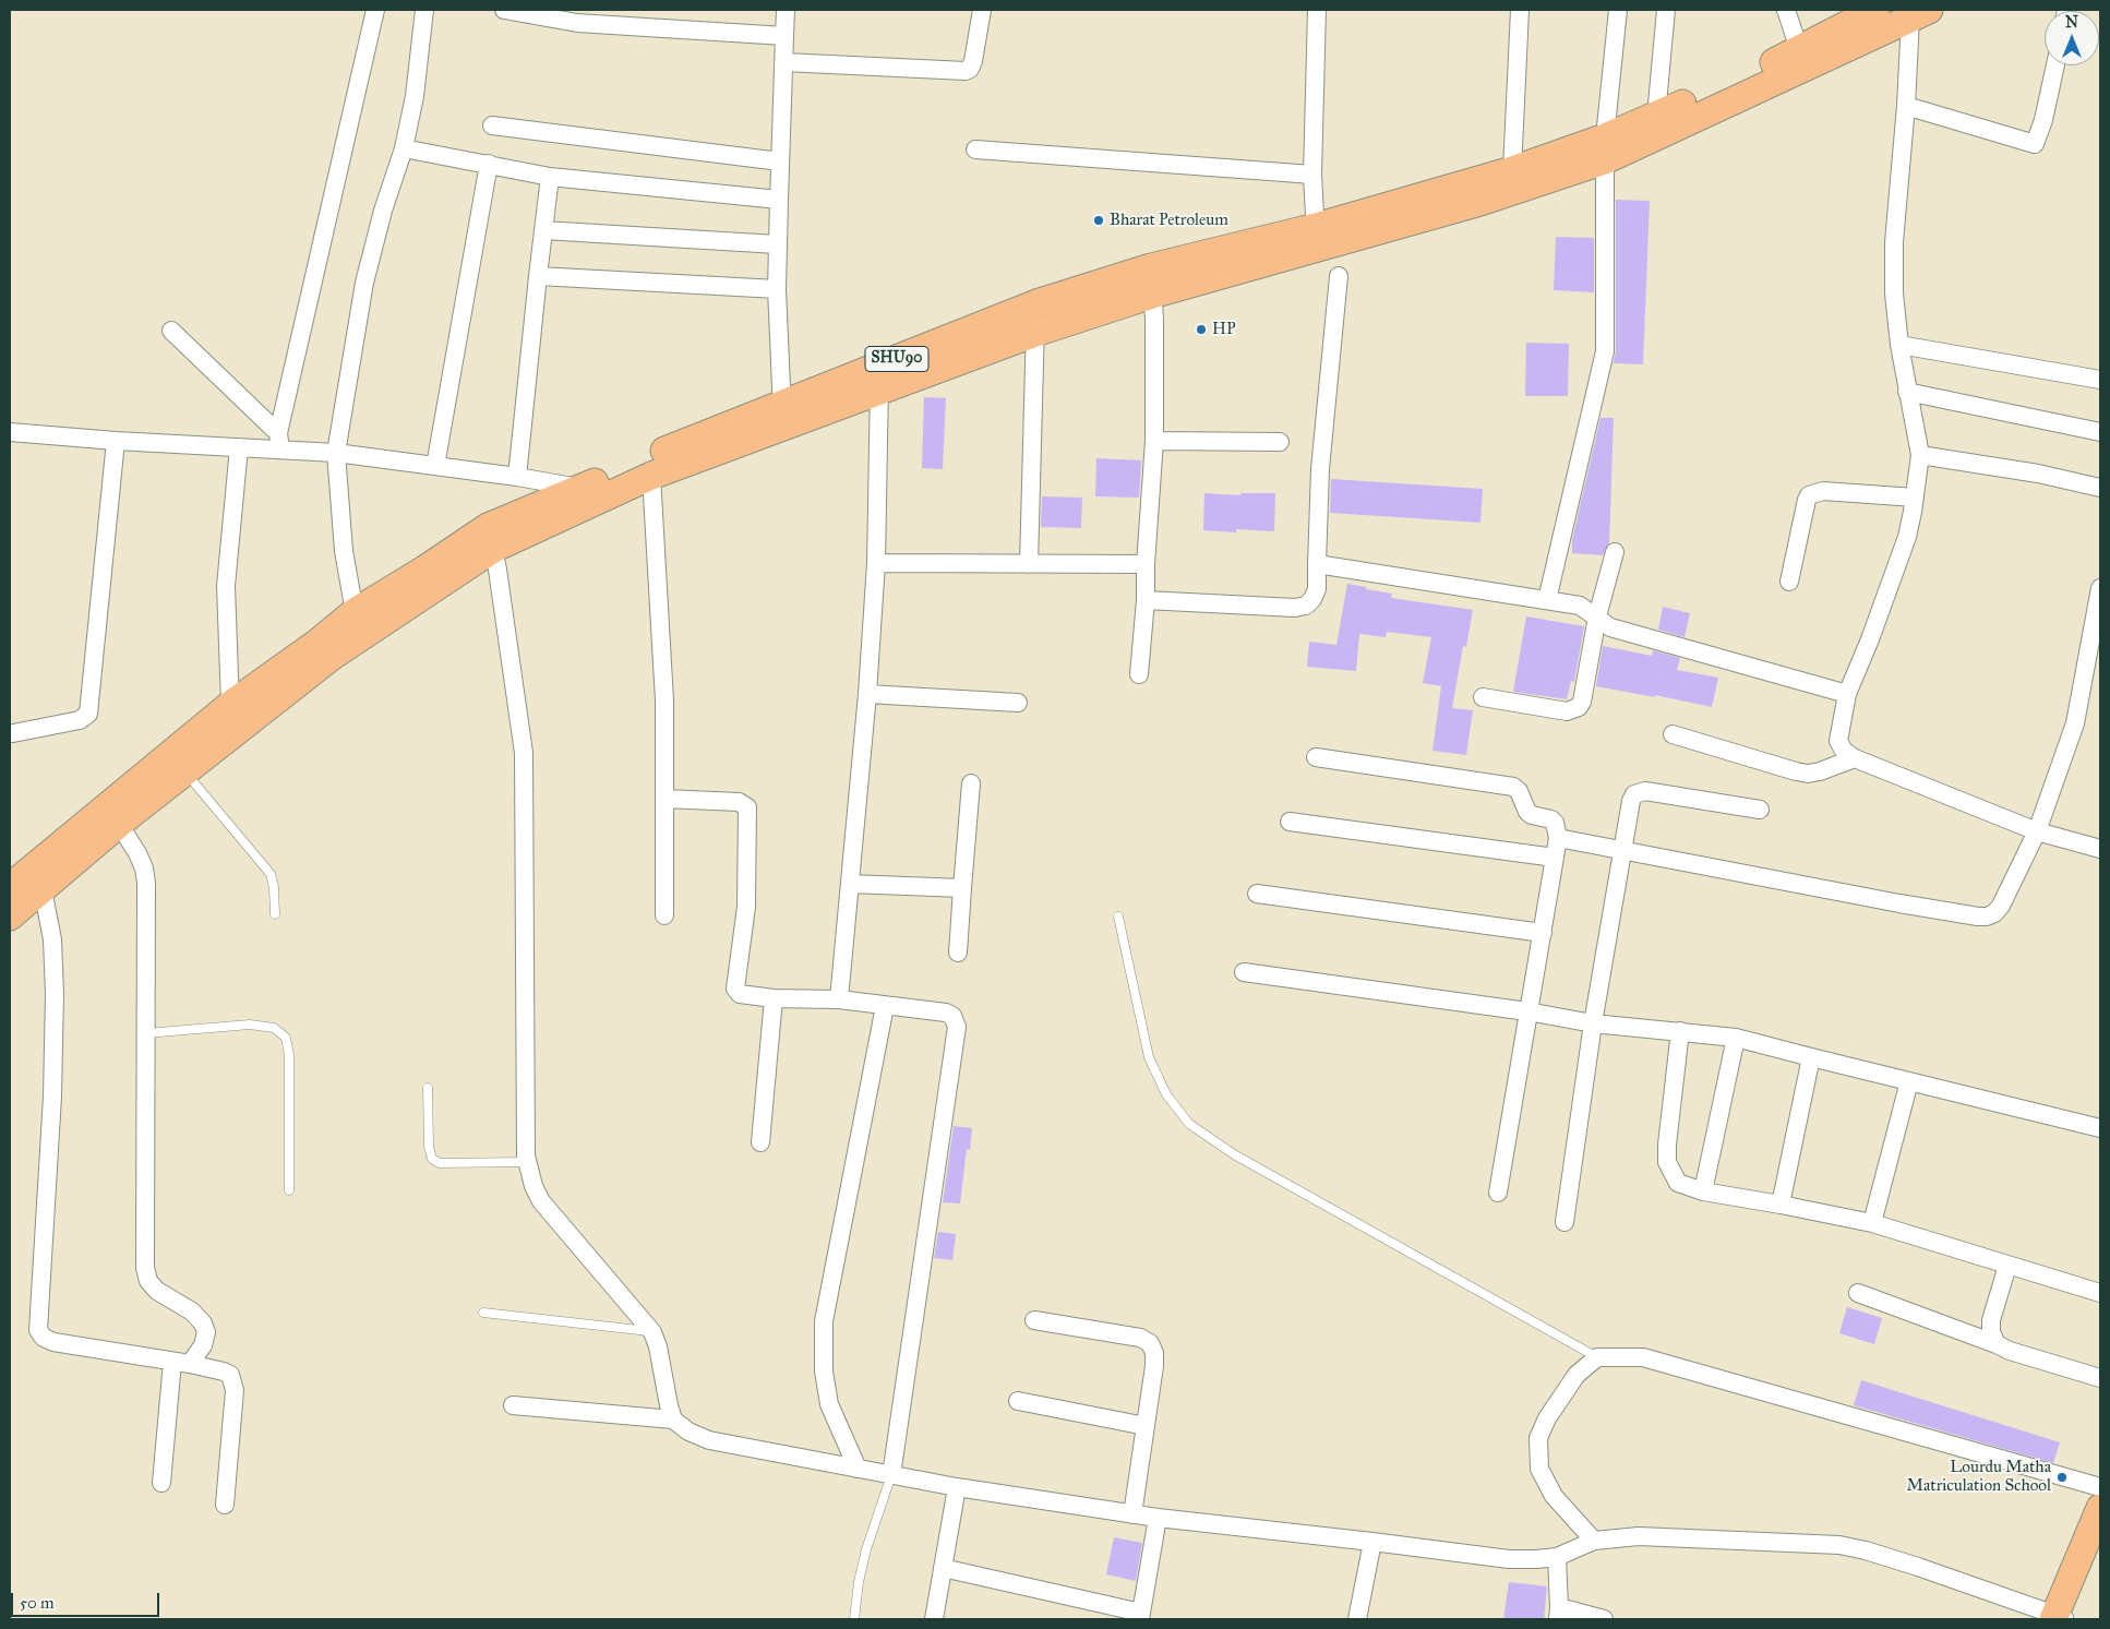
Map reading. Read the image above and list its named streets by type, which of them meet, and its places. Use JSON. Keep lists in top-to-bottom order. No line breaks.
{"streets":{"main road":["SHU90"]},"places":["Bharat Petroleum","HP","Lourdu Matha Matriculation School"],"scale_bar":"50 m","north":"top"}
